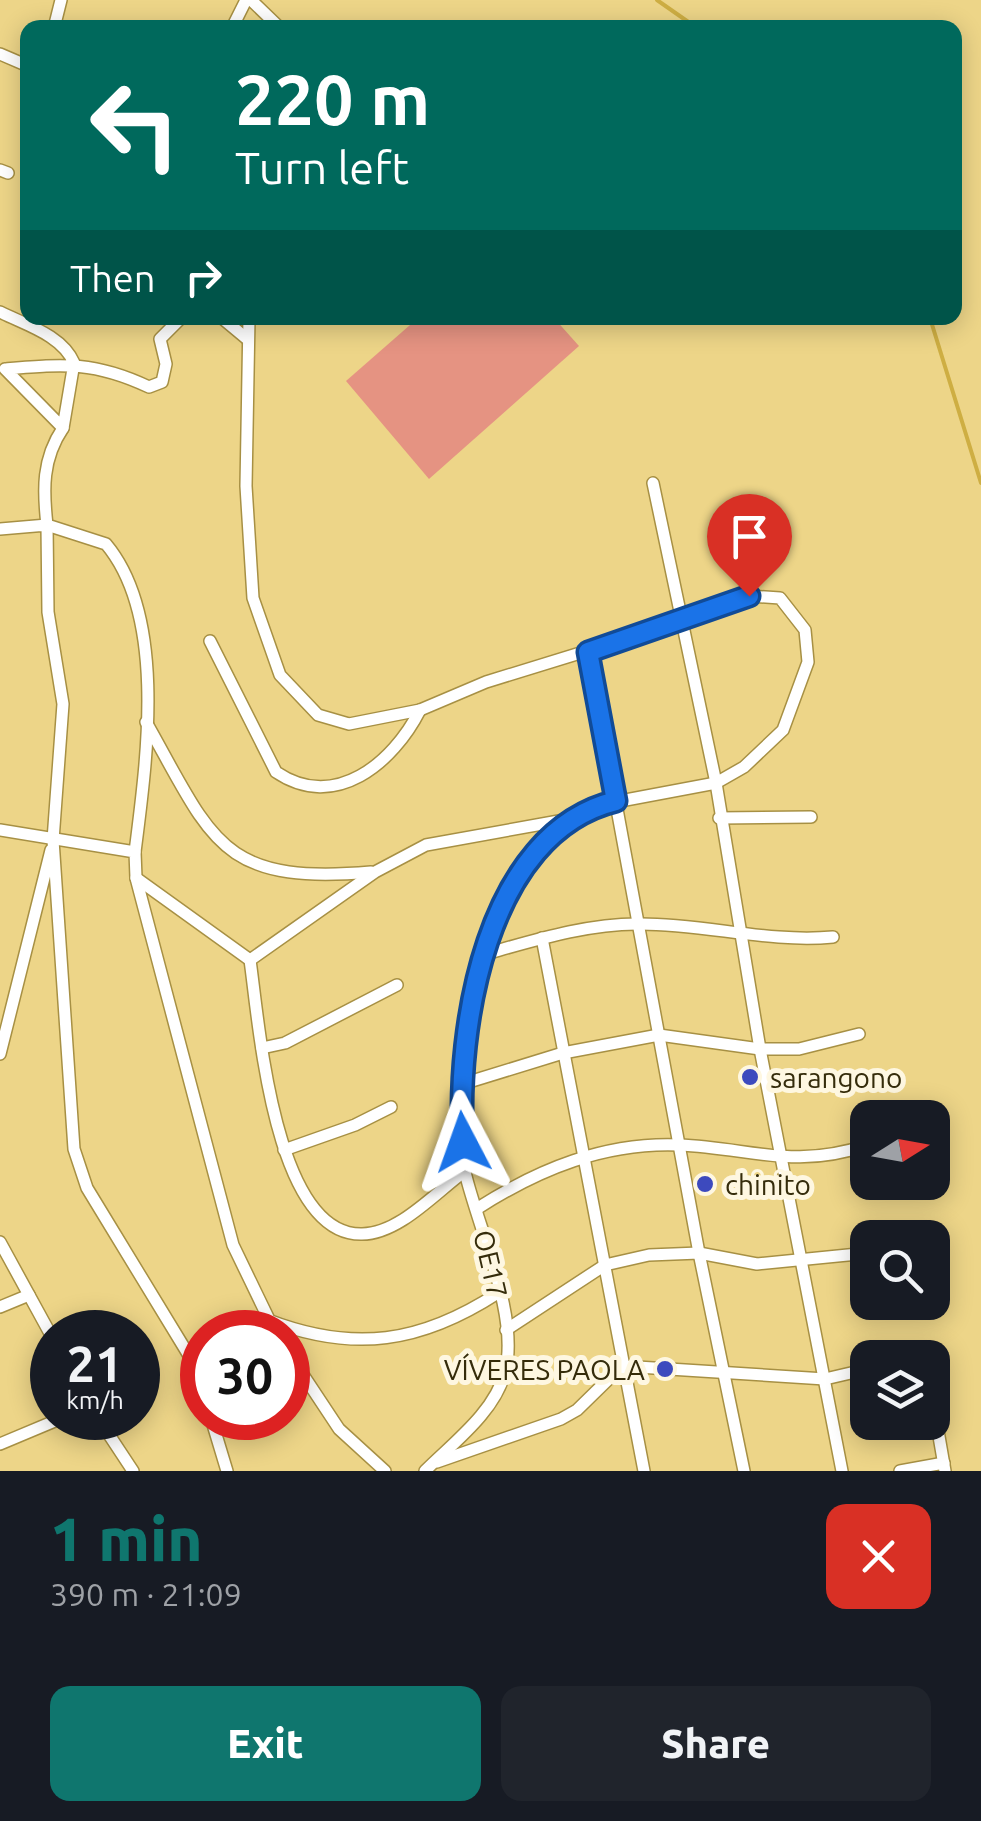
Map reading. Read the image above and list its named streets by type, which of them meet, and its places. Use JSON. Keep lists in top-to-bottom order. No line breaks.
{"streets":{"street":["OE17"]},"places":["sarangono","chinito","VÍVERES PAOLA"],"north":"right","page":{"turn":["220 m","Turn left"],"then":"Then","speed":"21 km/h","limit":"30","heading":["1 min","390 m · 21:09"],"buttons":["Exit","Share"]}}
